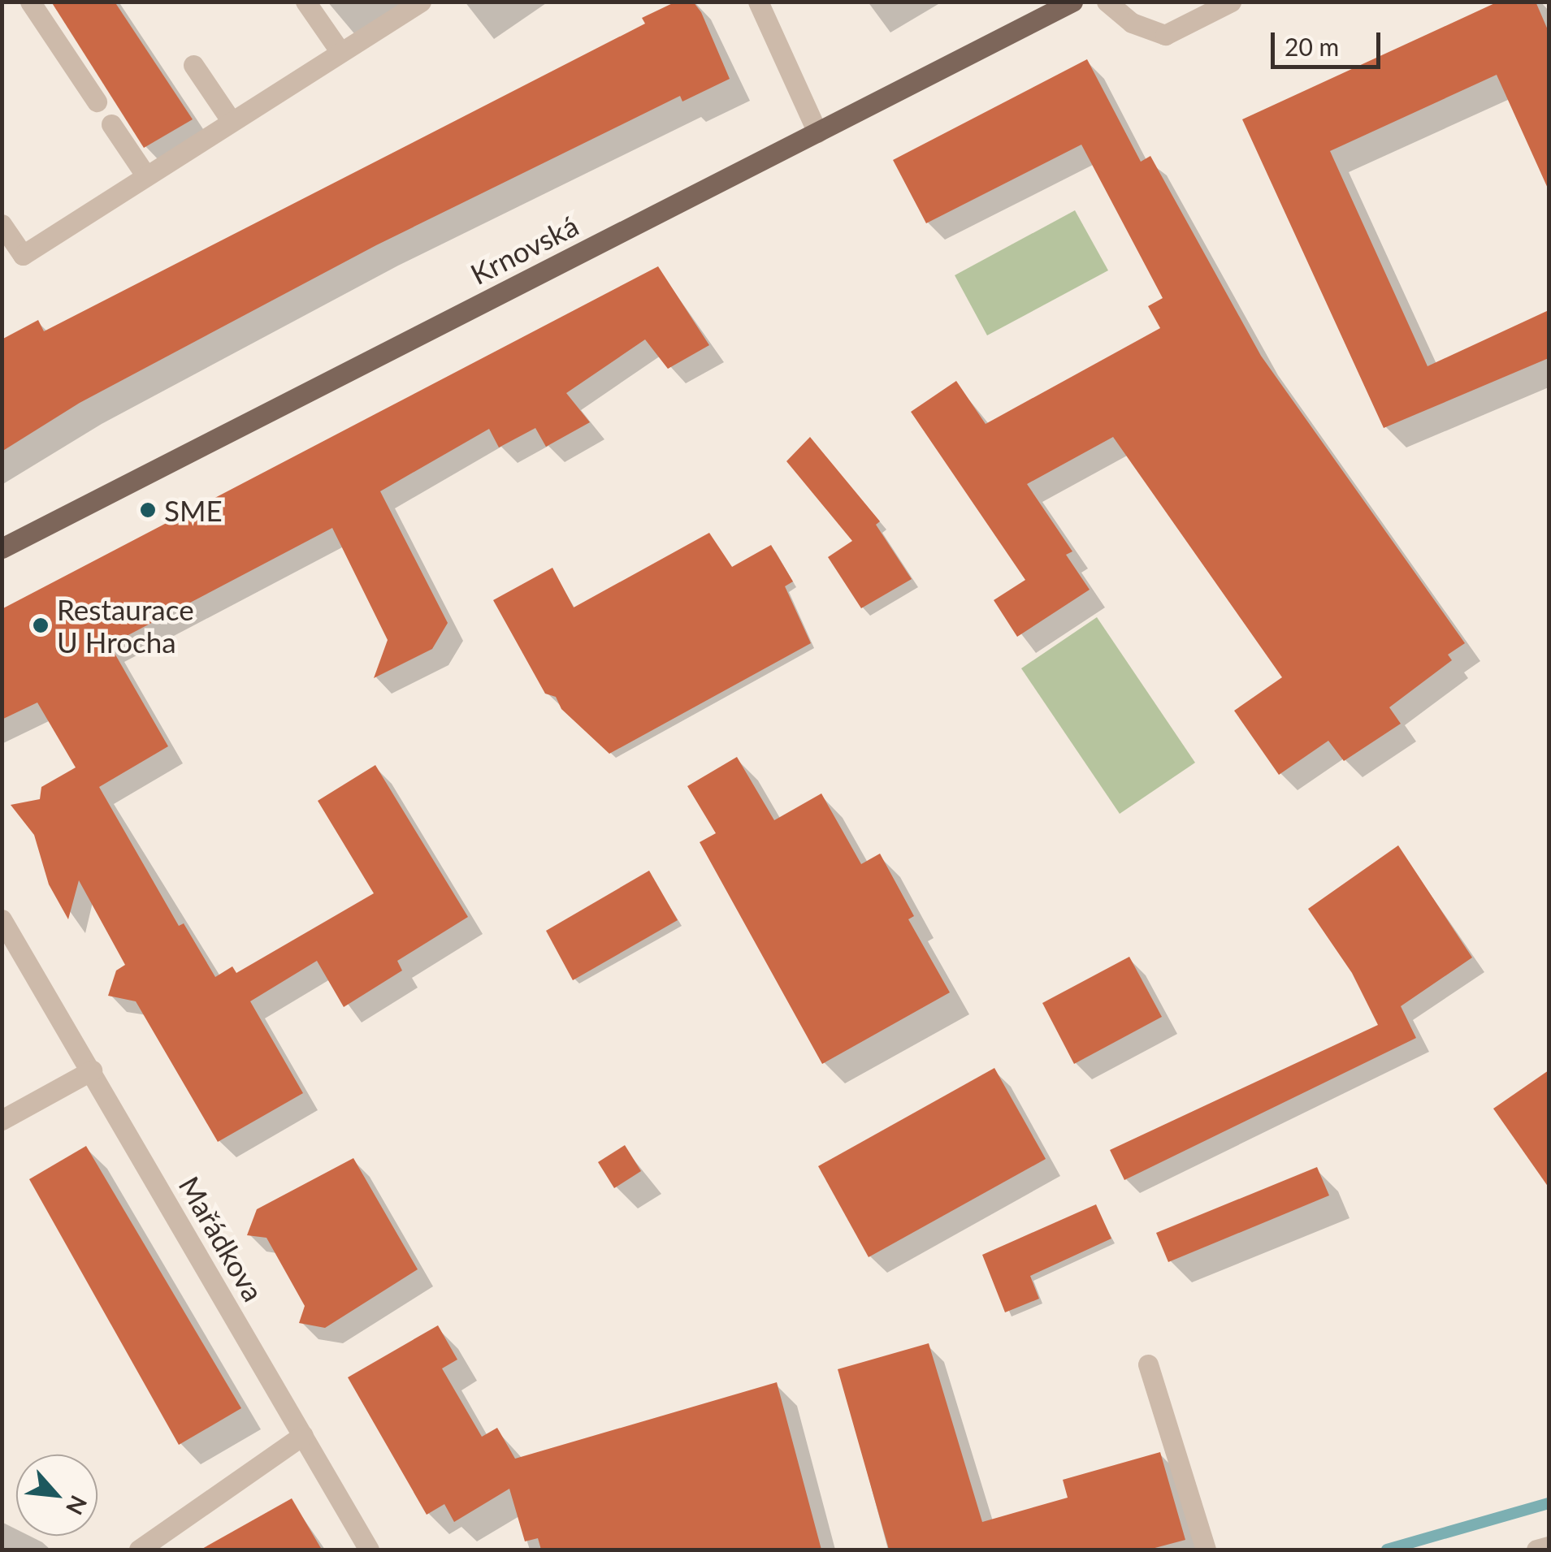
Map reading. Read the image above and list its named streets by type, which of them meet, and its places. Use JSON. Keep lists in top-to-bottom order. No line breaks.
{"streets":{"main road":["Krnovská"],"street":["Mařádkova"]},"places":["SME","Restaurace U Hrocha"],"scale_bar":"20 m","north":"bottom right"}
